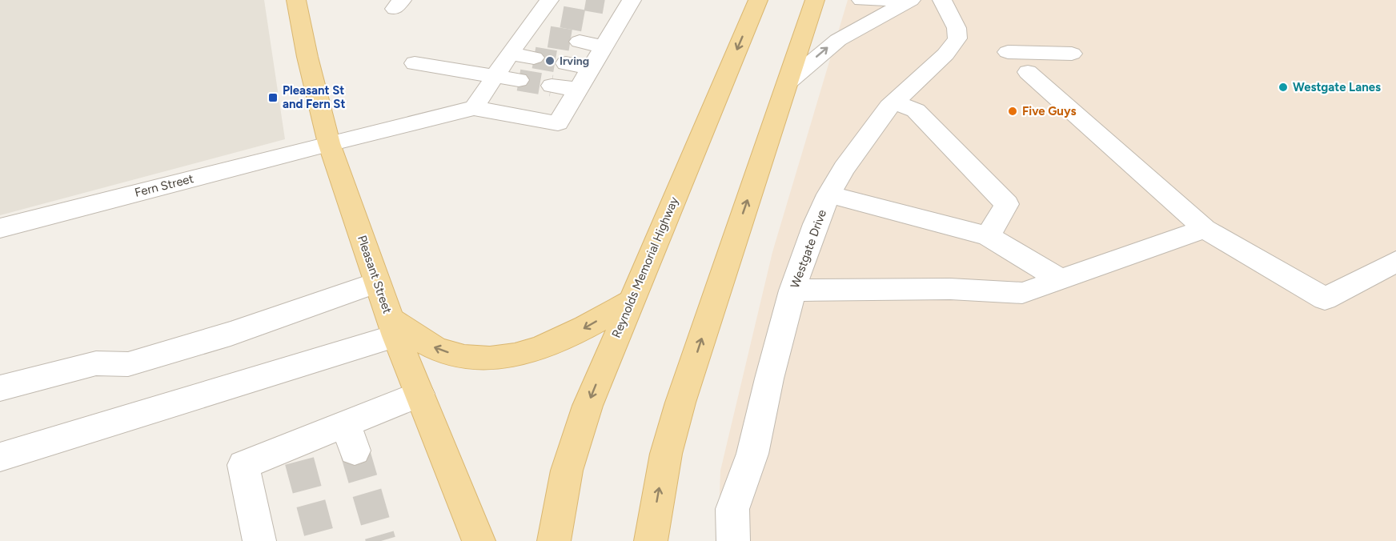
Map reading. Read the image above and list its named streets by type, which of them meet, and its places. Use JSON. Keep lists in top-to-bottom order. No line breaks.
{"streets":{"main road":["Reynolds Memorial Highway","Pleasant Street"],"street":["Fern Street","Westgate Drive"]},"crossings":[["Fern Street","Pleasant Street"]],"places":{"other":["Irving","Westgate Lanes","Five Guys"],"transit":["Pleasant St and Fern St"]}}
